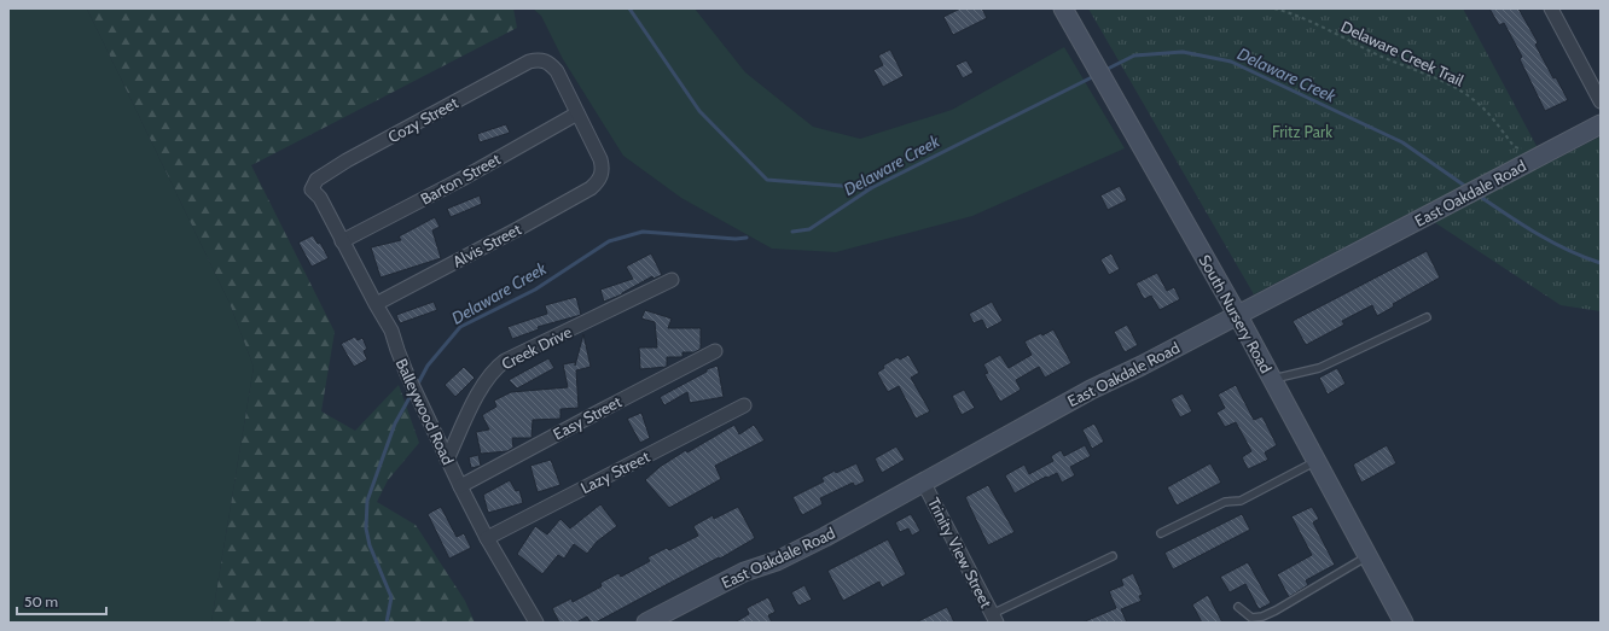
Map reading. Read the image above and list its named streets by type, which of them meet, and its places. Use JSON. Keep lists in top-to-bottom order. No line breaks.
{"streets":{"street":["Cozy Street","Barton Street","East Oakdale Road","Alvis Street","South Nursery Road","Creek Drive","Balleywood Road","Easy Street","Lazy Street","Trinity View Street"],"path":["Delaware Creek Trail"]},"crossings":[["Cozy Street","Barton Street"],["Cozy Street","Alvis Street"],["Cozy Street","Balleywood Road"],["Barton Street","Alvis Street"],["Barton Street","Balleywood Road"],["East Oakdale Road","South Nursery Road"],["East Oakdale Road","Trinity View Street"],["Alvis Street","Balleywood Road"],["Creek Drive","Balleywood Road"],["Balleywood Road","Easy Street"],["Balleywood Road","Lazy Street"]],"water":["Delaware Creek"],"parks":["Fritz Park"],"scale_bar":"50 m"}
